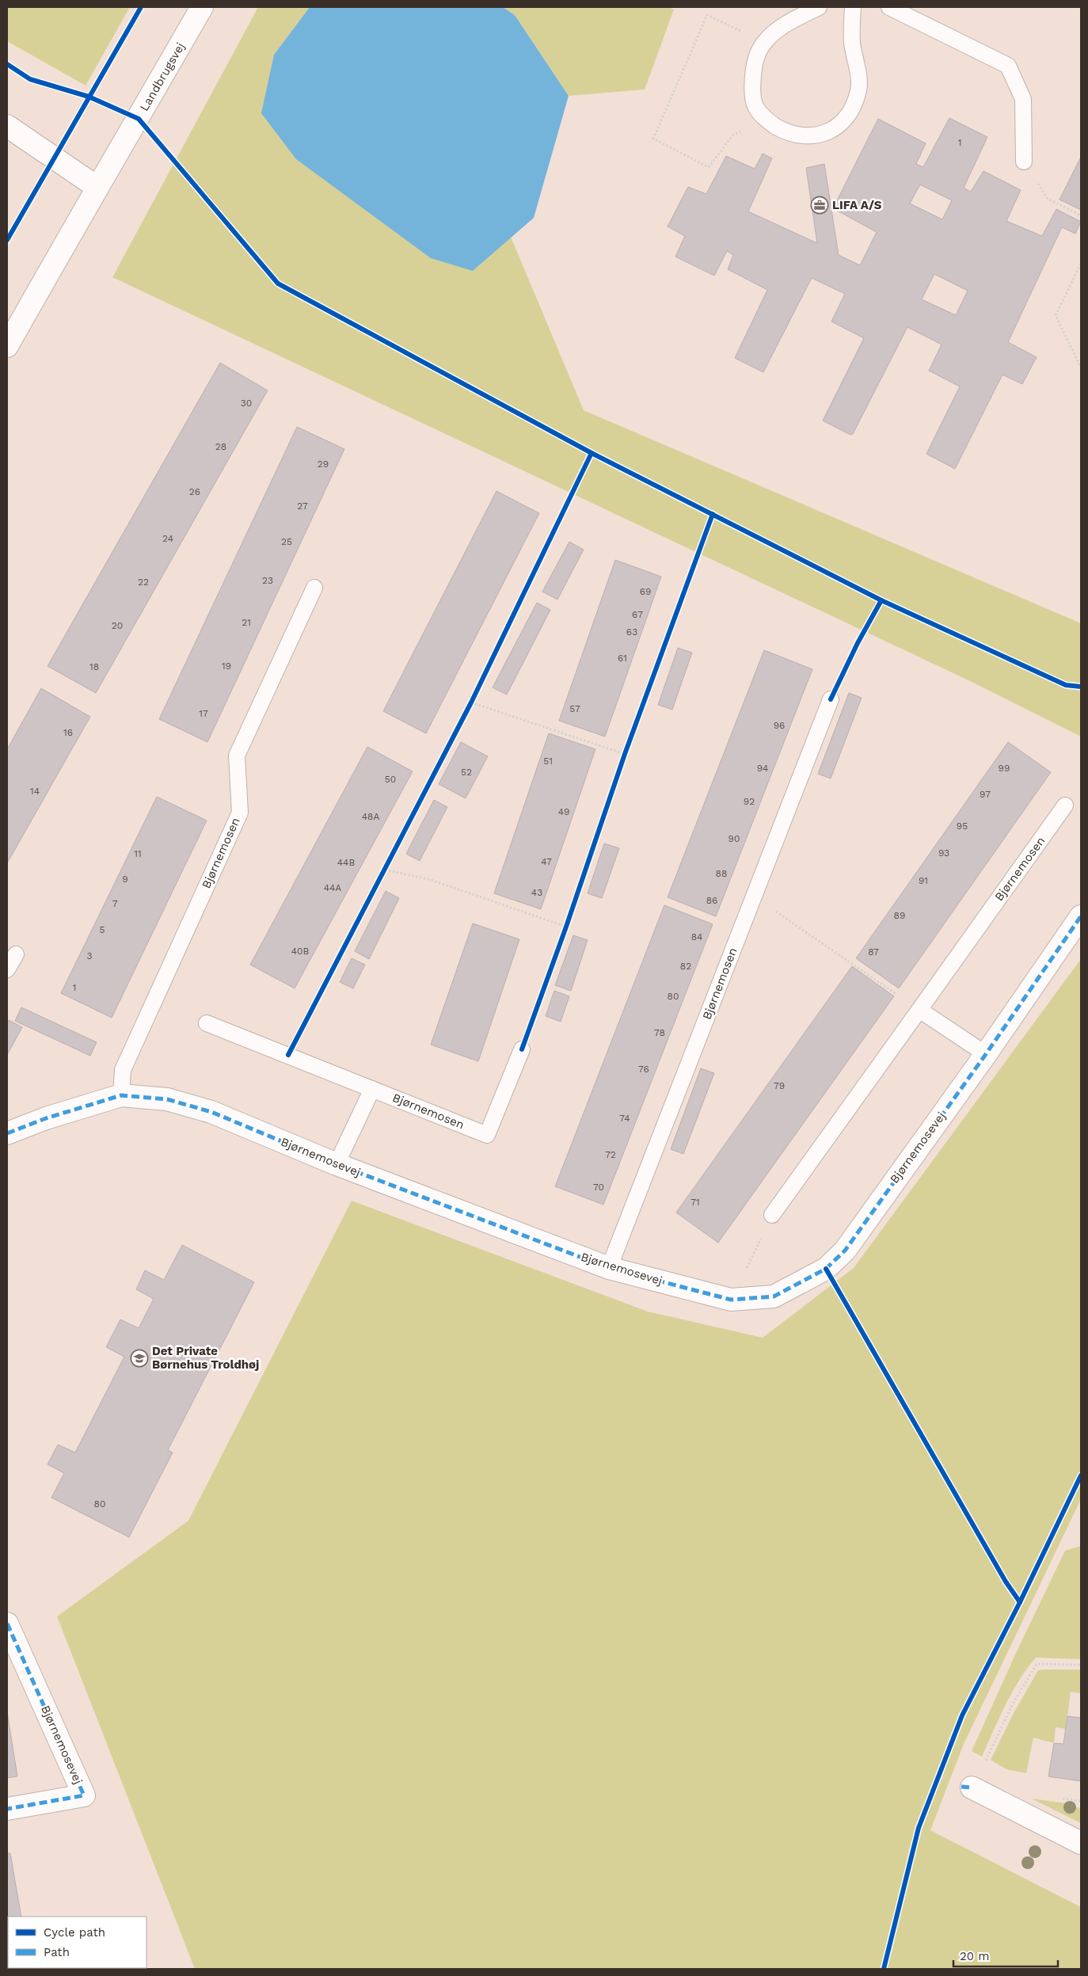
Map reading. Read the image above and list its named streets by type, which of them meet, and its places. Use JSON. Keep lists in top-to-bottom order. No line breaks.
{"streets":{"street":["Landbrugsvej","Bjørnemosevej"],"lane":["Bjørnemosen"]},"crossings":[["Bjørnemosen","Bjørnemosevej"]],"places":{"office":["LIFA A/S"],"school or university":["Det Private Børnehus Troldhøj"]},"house_numbers":["1","30","28","29","26","27","24","25","23","22","69","67","21","20","63","61","19","18","57","17","96","16","51","94","99","52","50","14","97","92","49","48A","95","90","93","11","47","44B","88","9","91","44A","43","86","7","89","5","84","40B","87","3","82","1","80","78","76","79","74","72","70","71","80"],"legend":["Cycle path","Path"],"scale_bar":"20 m"}
